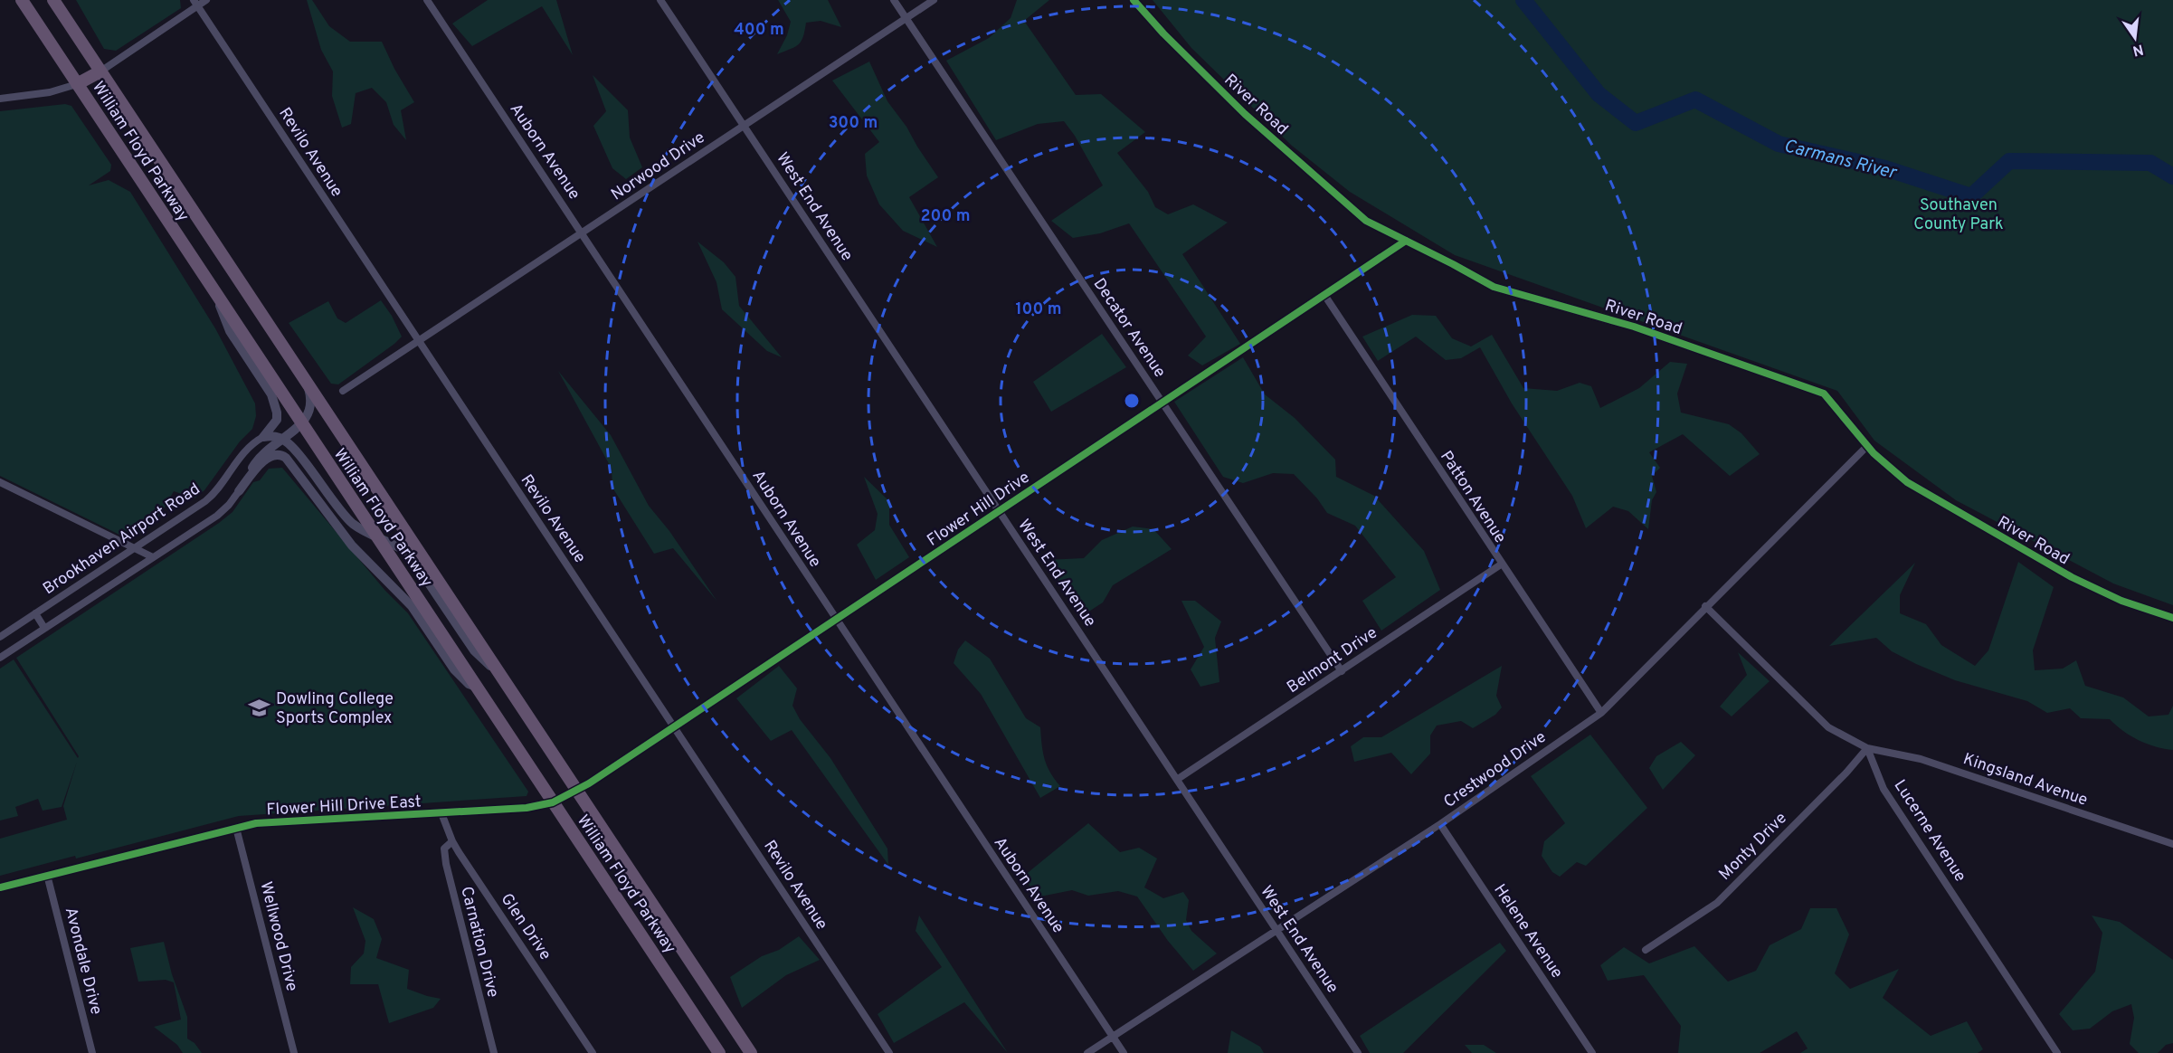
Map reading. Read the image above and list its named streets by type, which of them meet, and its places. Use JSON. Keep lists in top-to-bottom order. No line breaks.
{"streets":{"highway":["William Floyd Parkway"],"street":["River Road","Auborn Avenue","Revilo Avenue","Norwood Drive","West End Avenue","Decator Avenue","Patton Avenue","Flower Hill Drive","Brookhaven Airport Road","Belmont Drive","Crestwood Drive","Kingsland Avenue","Flower Hill Drive East","Lucerne Avenue","Monty Drive","Glen Drive","Helene Avenue","Wellwood Drive","Carnation Drive","Avondale Drive"]},"crossings":[["River Road","Flower Hill Drive"],["River Road","Crestwood Drive"],["William Floyd Parkway","Flower Hill Drive"],["William Floyd Parkway","Flower Hill Drive East"],["Auborn Avenue","Norwood Drive"],["Auborn Avenue","Flower Hill Drive"],["Auborn Avenue","Crestwood Drive"],["Revilo Avenue","Norwood Drive"],["Revilo Avenue","Flower Hill Drive"],["Norwood Drive","West End Avenue"],["Norwood Drive","Decator Avenue"],["West End Avenue","Flower Hill Drive"],["West End Avenue","Belmont Drive"],["West End Avenue","Crestwood Drive"],["Decator Avenue","Flower Hill Drive"],["Decator Avenue","Belmont Drive"],["Patton Avenue","Flower Hill Drive"],["Patton Avenue","Belmont Drive"],["Patton Avenue","Crestwood Drive"],["Flower Hill Drive","Flower Hill Drive East"],["Crestwood Drive","Helene Avenue"],["Kingsland Avenue","Lucerne Avenue"],["Kingsland Avenue","Monty Drive"],["Flower Hill Drive East","Glen Drive"],["Flower Hill Drive East","Wellwood Drive"],["Flower Hill Drive East","Avondale Drive"],["Lucerne Avenue","Monty Drive"],["Glen Drive","Carnation Drive"]],"water":["Carmans River"],"parks":["Southaven County Park"],"places":{"school or university":["Dowling College Sports Complex"]},"north":"bottom","rings":["400 m","300 m","200 m","100 m"]}
